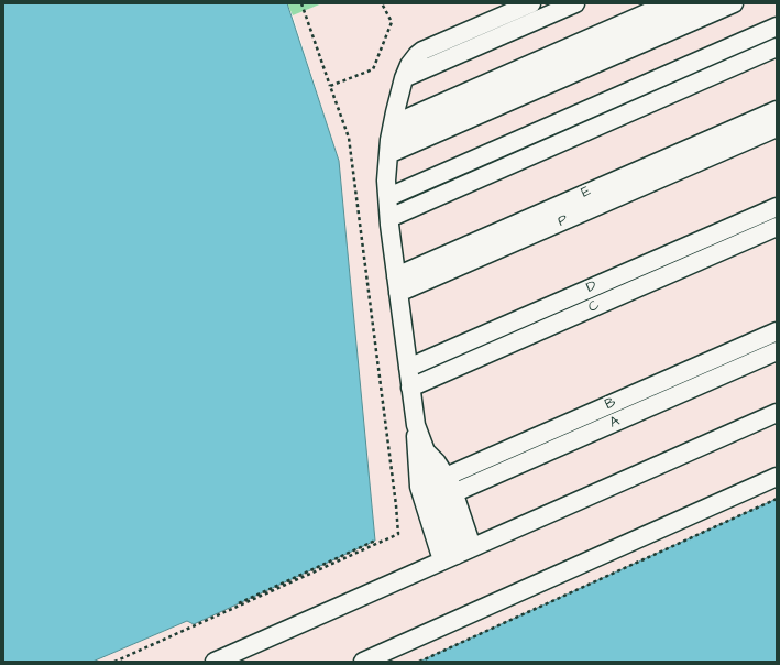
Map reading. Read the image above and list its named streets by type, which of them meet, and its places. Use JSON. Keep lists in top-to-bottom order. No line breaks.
{"streets":{"lane":["E","P","D","C","B","A"]},"crossings":[["E","P"]]}
